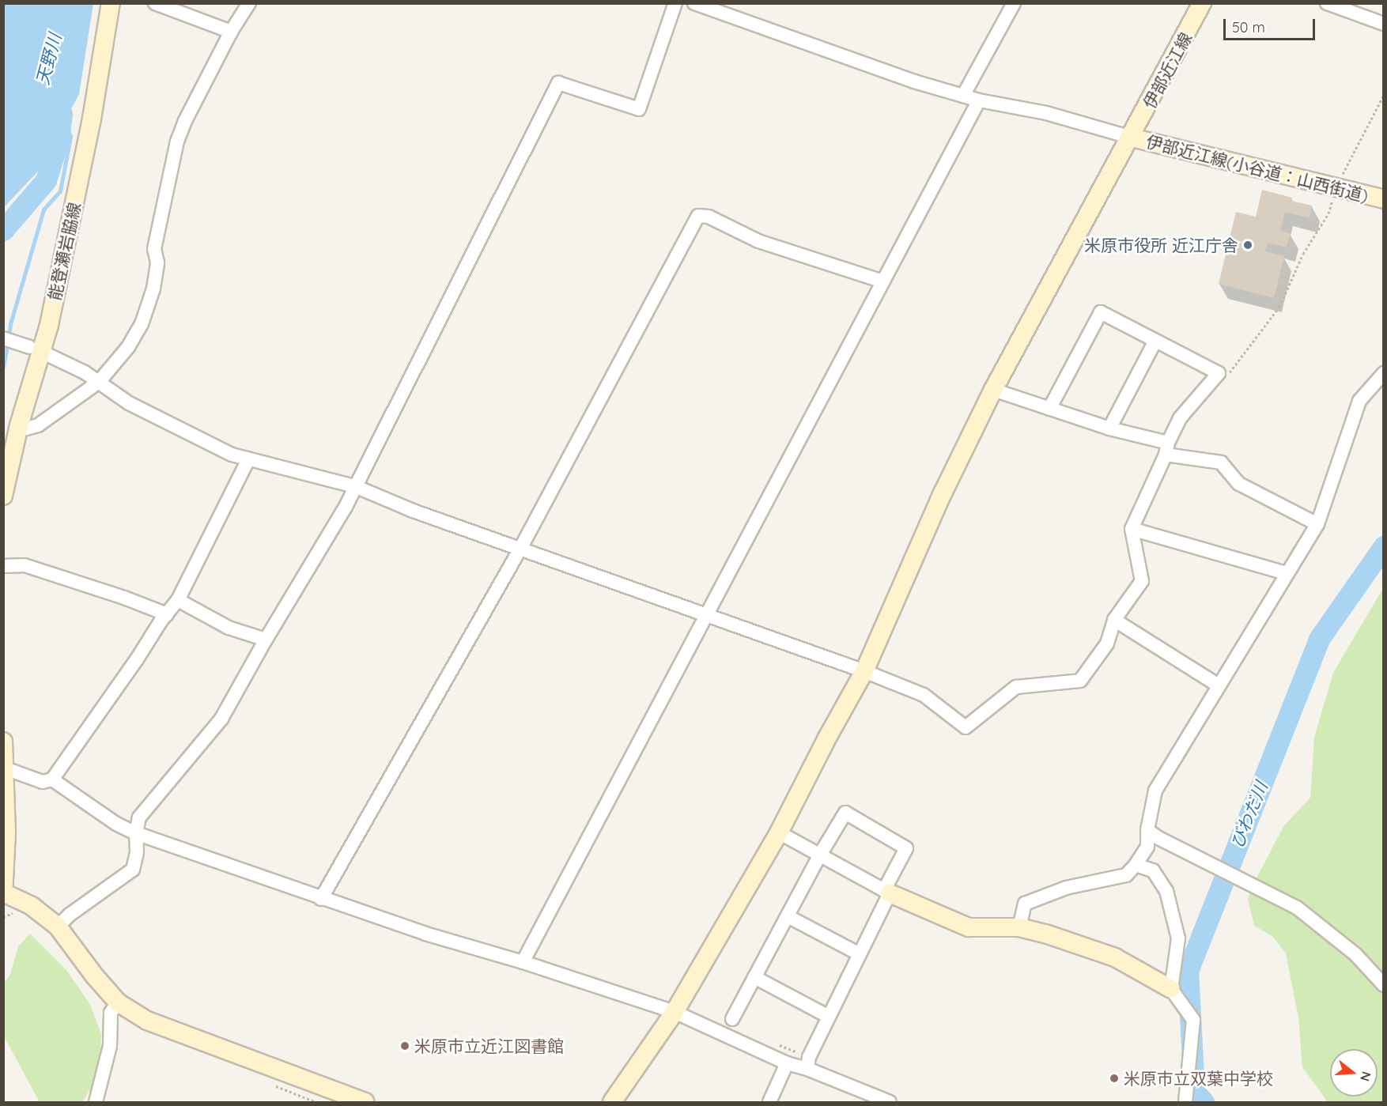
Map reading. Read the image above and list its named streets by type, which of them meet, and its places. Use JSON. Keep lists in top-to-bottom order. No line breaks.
{"streets":{"street":["伊部近江線","伊部近江線(小谷道：山西街道)","能登瀬岩脇線"]},"crossings":[["伊部近江線","伊部近江線(小谷道：山西街道)"]],"water":["天野川","びわだ川"],"places":["米原市役所 近江庁舎","米原市立近江図書館","米原市立双葉中学校"],"scale_bar":"50 m","north":"right"}
